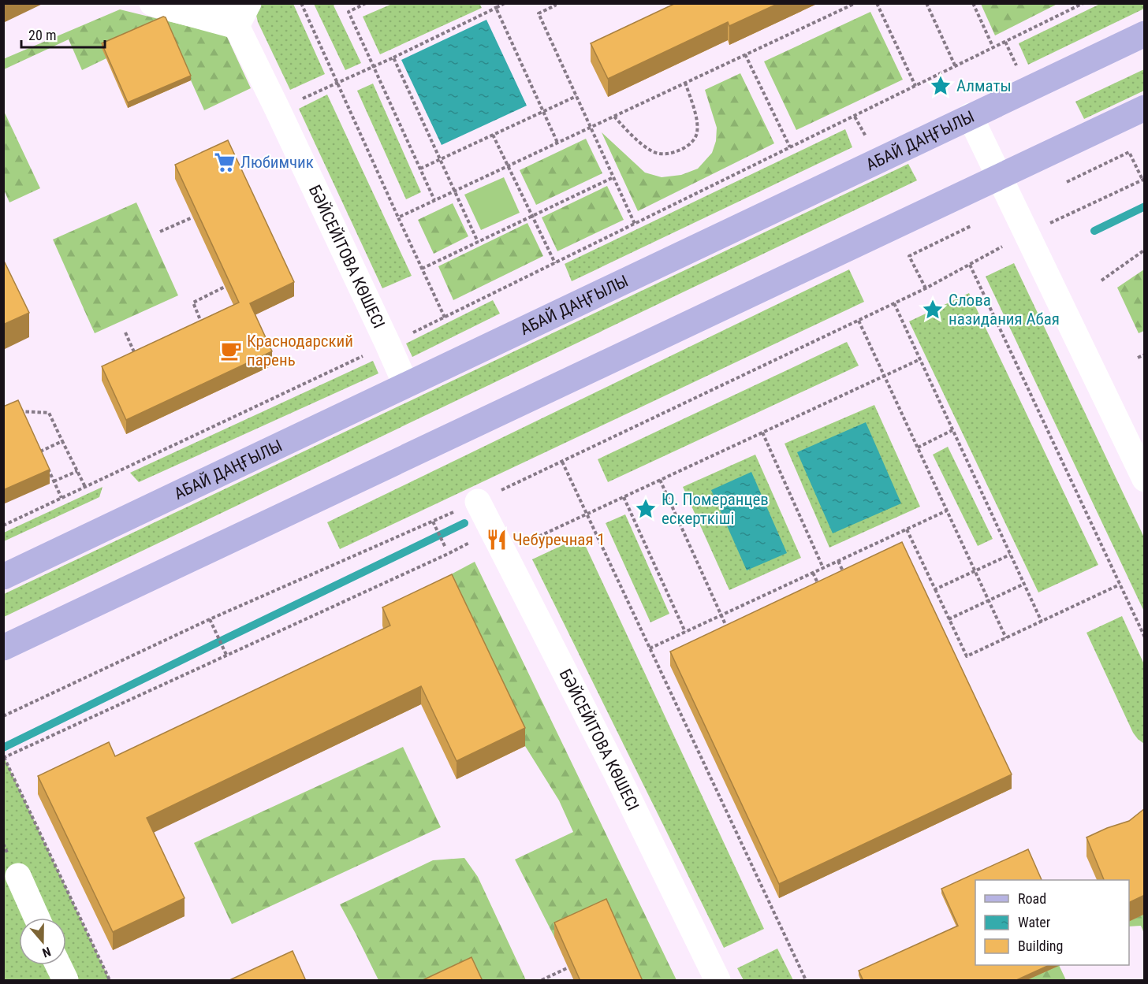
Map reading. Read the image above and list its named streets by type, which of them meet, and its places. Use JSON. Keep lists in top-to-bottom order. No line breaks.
{"streets":{"main road":["АБАЙ ДАҢҒЫЛЫ"],"street":["БӘЙСЕЙІТОВА КӨШЕСІ"]},"crossings":[["АБАЙ ДАҢҒЫЛЫ","БӘЙСЕЙІТОВА КӨШЕСІ"]],"places":{"place":["Алматы","Слова назидания Абая","Ю. Померанцев ескерткіші"],"supermarket":["Любимчик"],"cafe":["Краснодарский парень"],"restaurant":["Чебуречная 1"]},"legend":["Road","Water","Building"],"scale_bar":"20 m","north":"bottom"}
